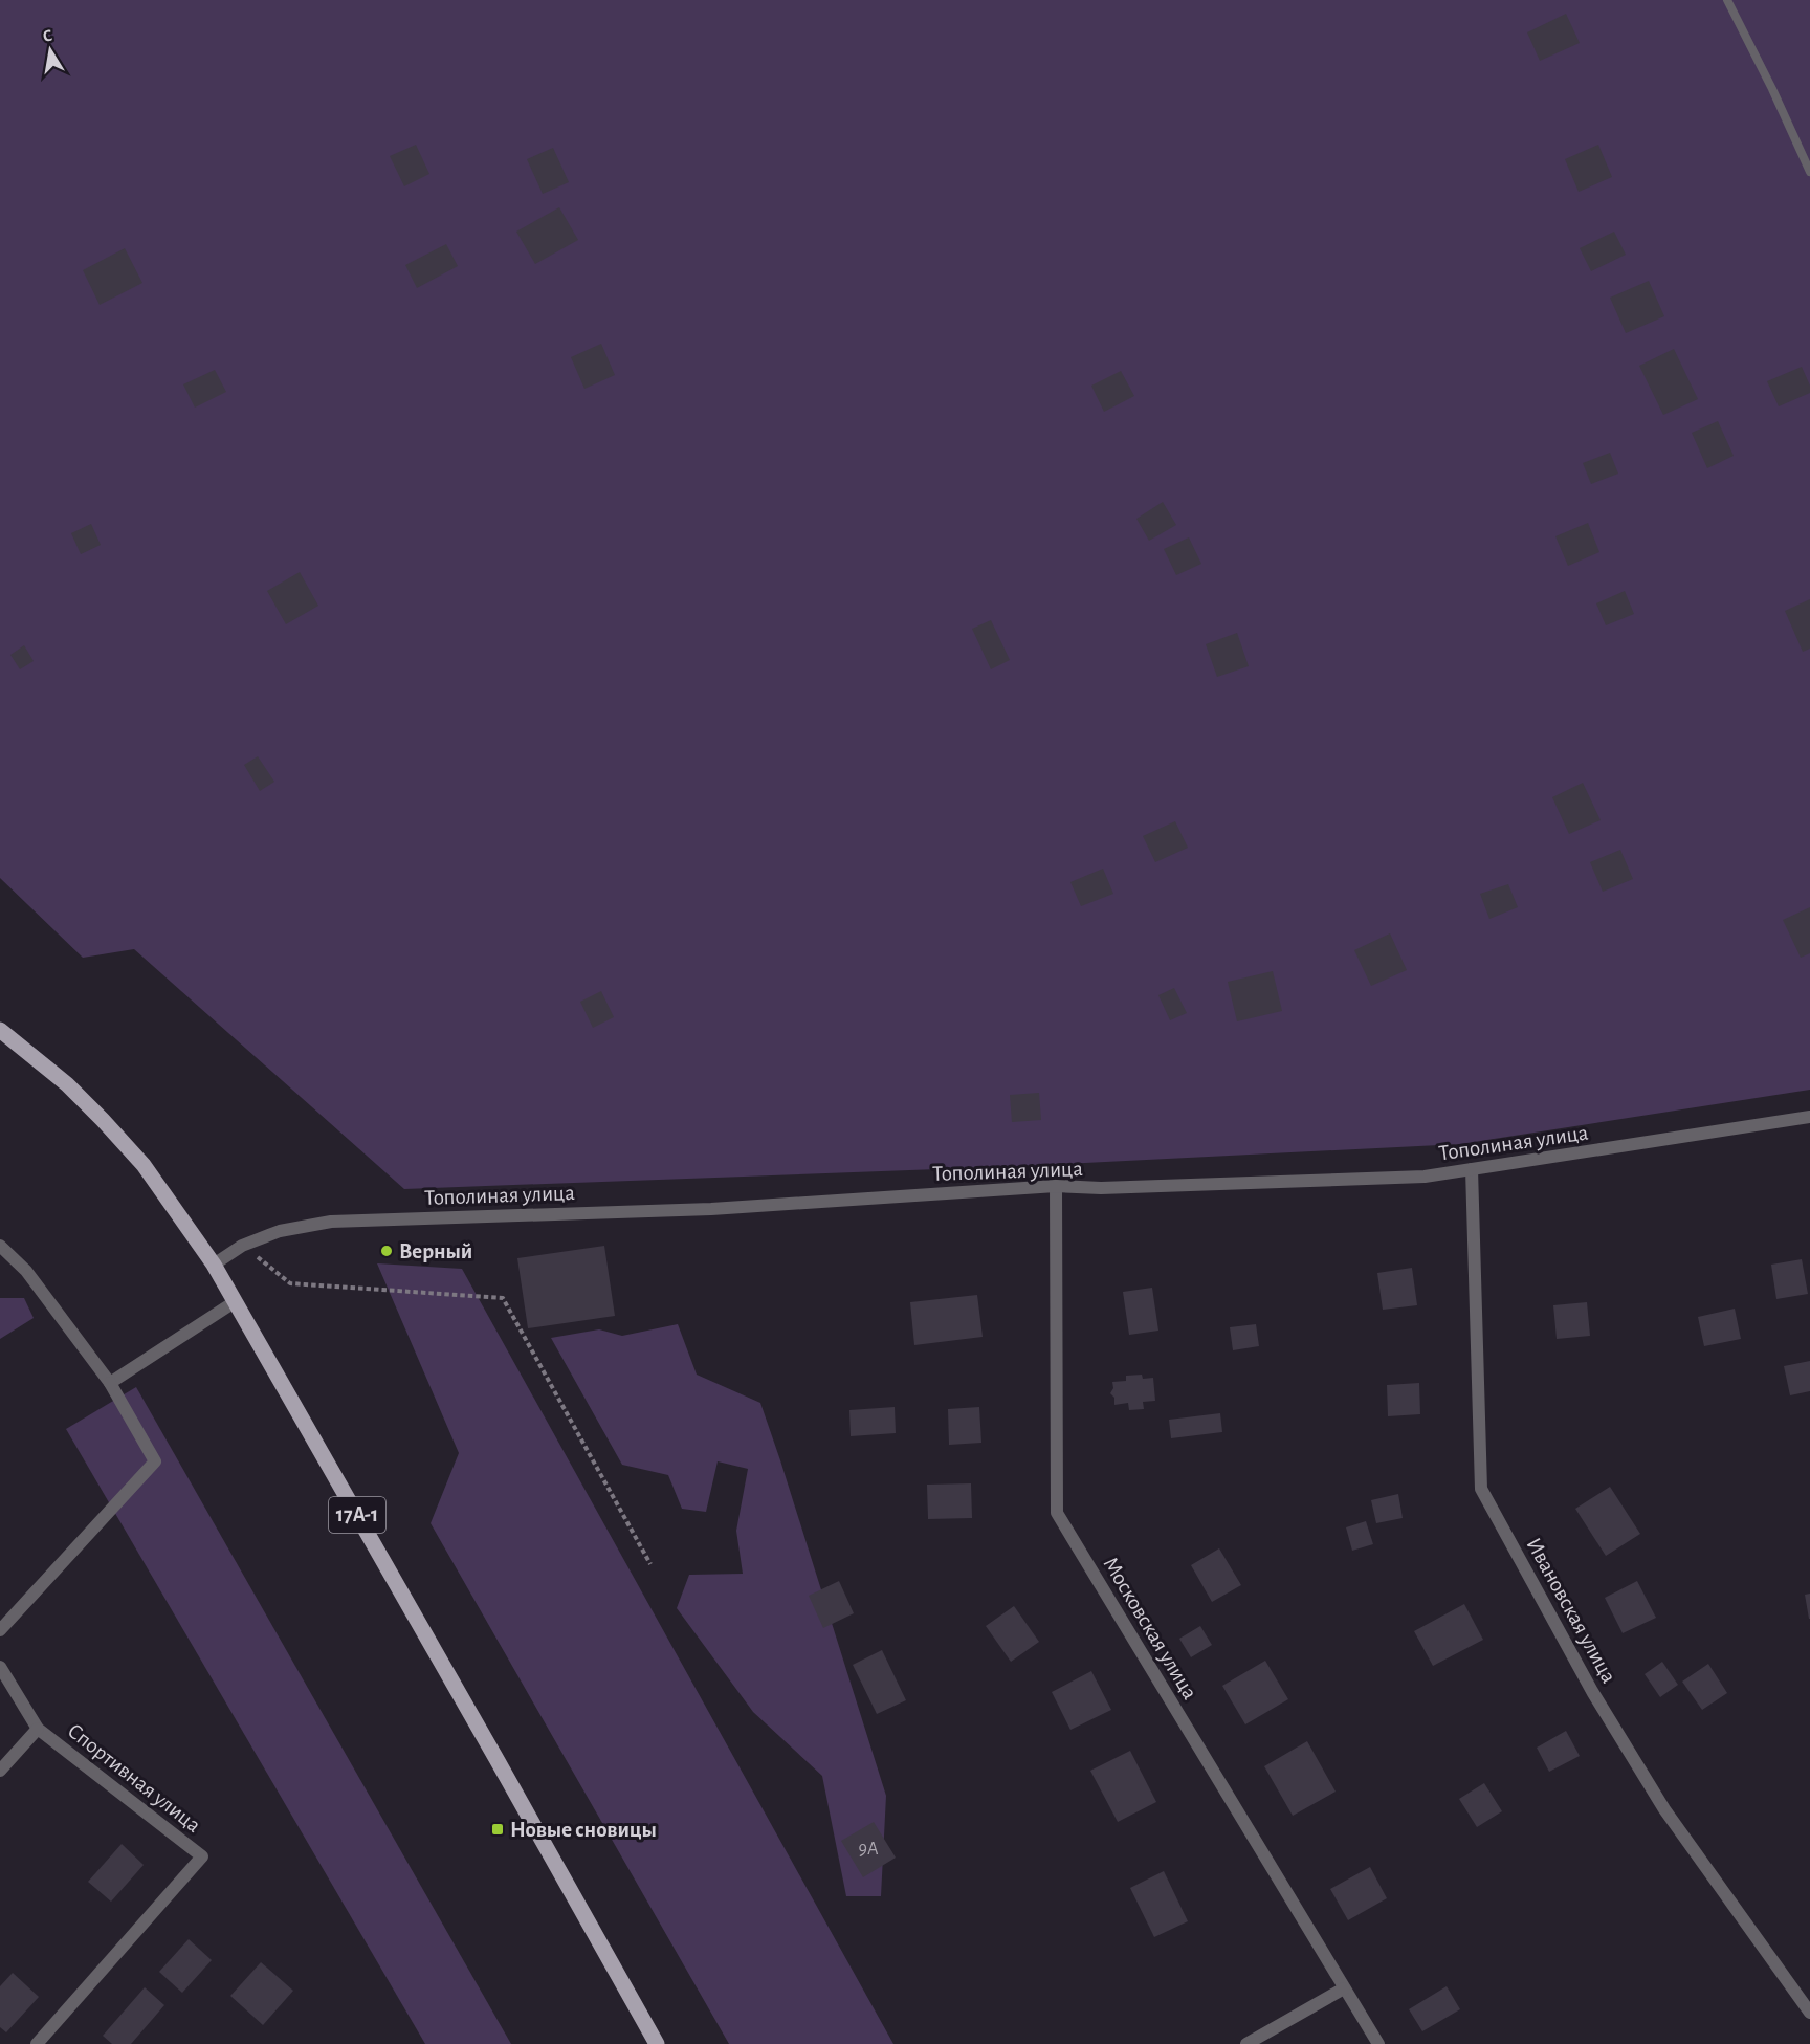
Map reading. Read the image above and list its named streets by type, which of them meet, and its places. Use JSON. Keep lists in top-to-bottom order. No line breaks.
{"streets":{"main road":["17А-1"],"street":["Тополиная улица","Ивановская улица","Московская улица","Спортивная улица"]},"crossings":[["Тополиная улица","17А-1"],["Тополиная улица","Ивановская улица"],["Тополиная улица","Московская улица"]],"places":{"other":["Верный"],"transit":["Новые сновицы"]},"house_numbers":["9А"],"north":"top"}
